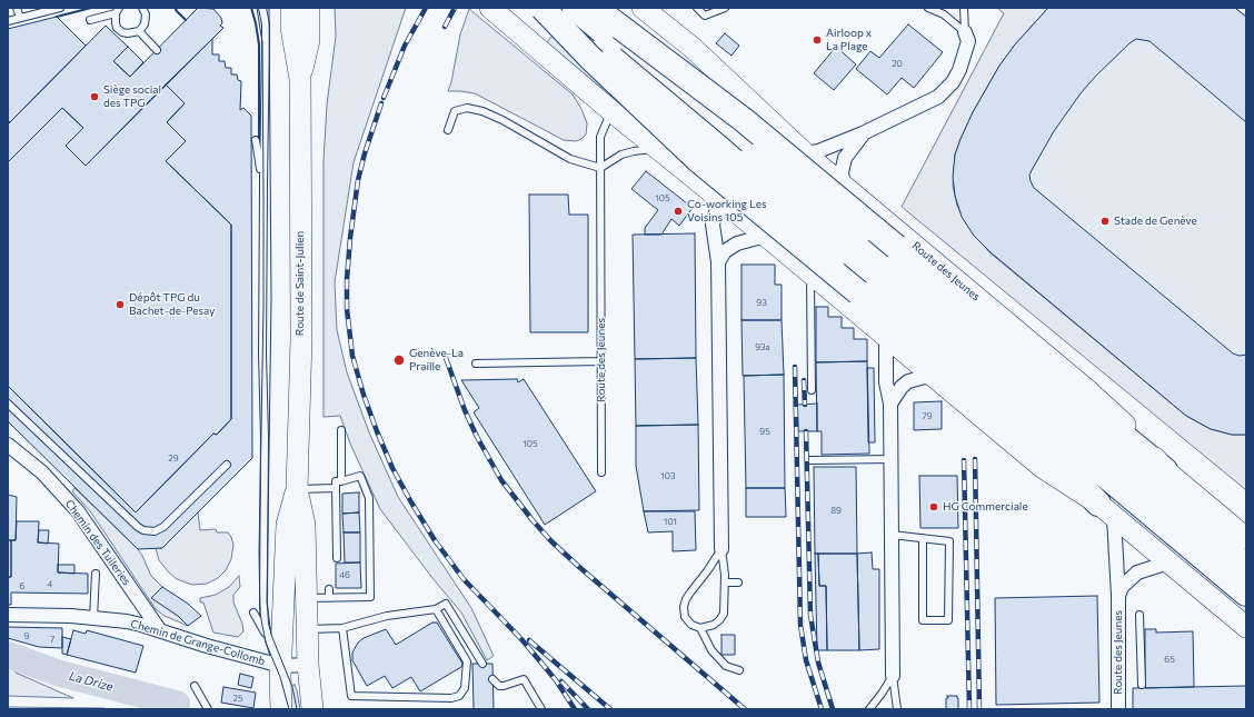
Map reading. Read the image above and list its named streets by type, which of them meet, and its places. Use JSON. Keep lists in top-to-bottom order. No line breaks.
{"streets":{"main road":["Route des Jeunes","Route de Saint-Julien"],"street":["Chemin des Tuileries","Chemin de Grange-Collomb"]},"crossings":[["Route de Saint-Julien","Chemin de Grange-Collomb"],["Chemin des Tuileries","Chemin de Grange-Collomb"]],"water":["La Drize"],"places":["Airloop x La Plage","Siège social des TPG","Co-working Les Voisins 105","Stade de Genève","Dépôt TPG du Bachet-de-Pesay","Genève-La Praille","HG Commerciale"],"house_numbers":["20","105","93","93a","79","95","105","29","103","89","101","46","4","6","9","7","65","25"]}
